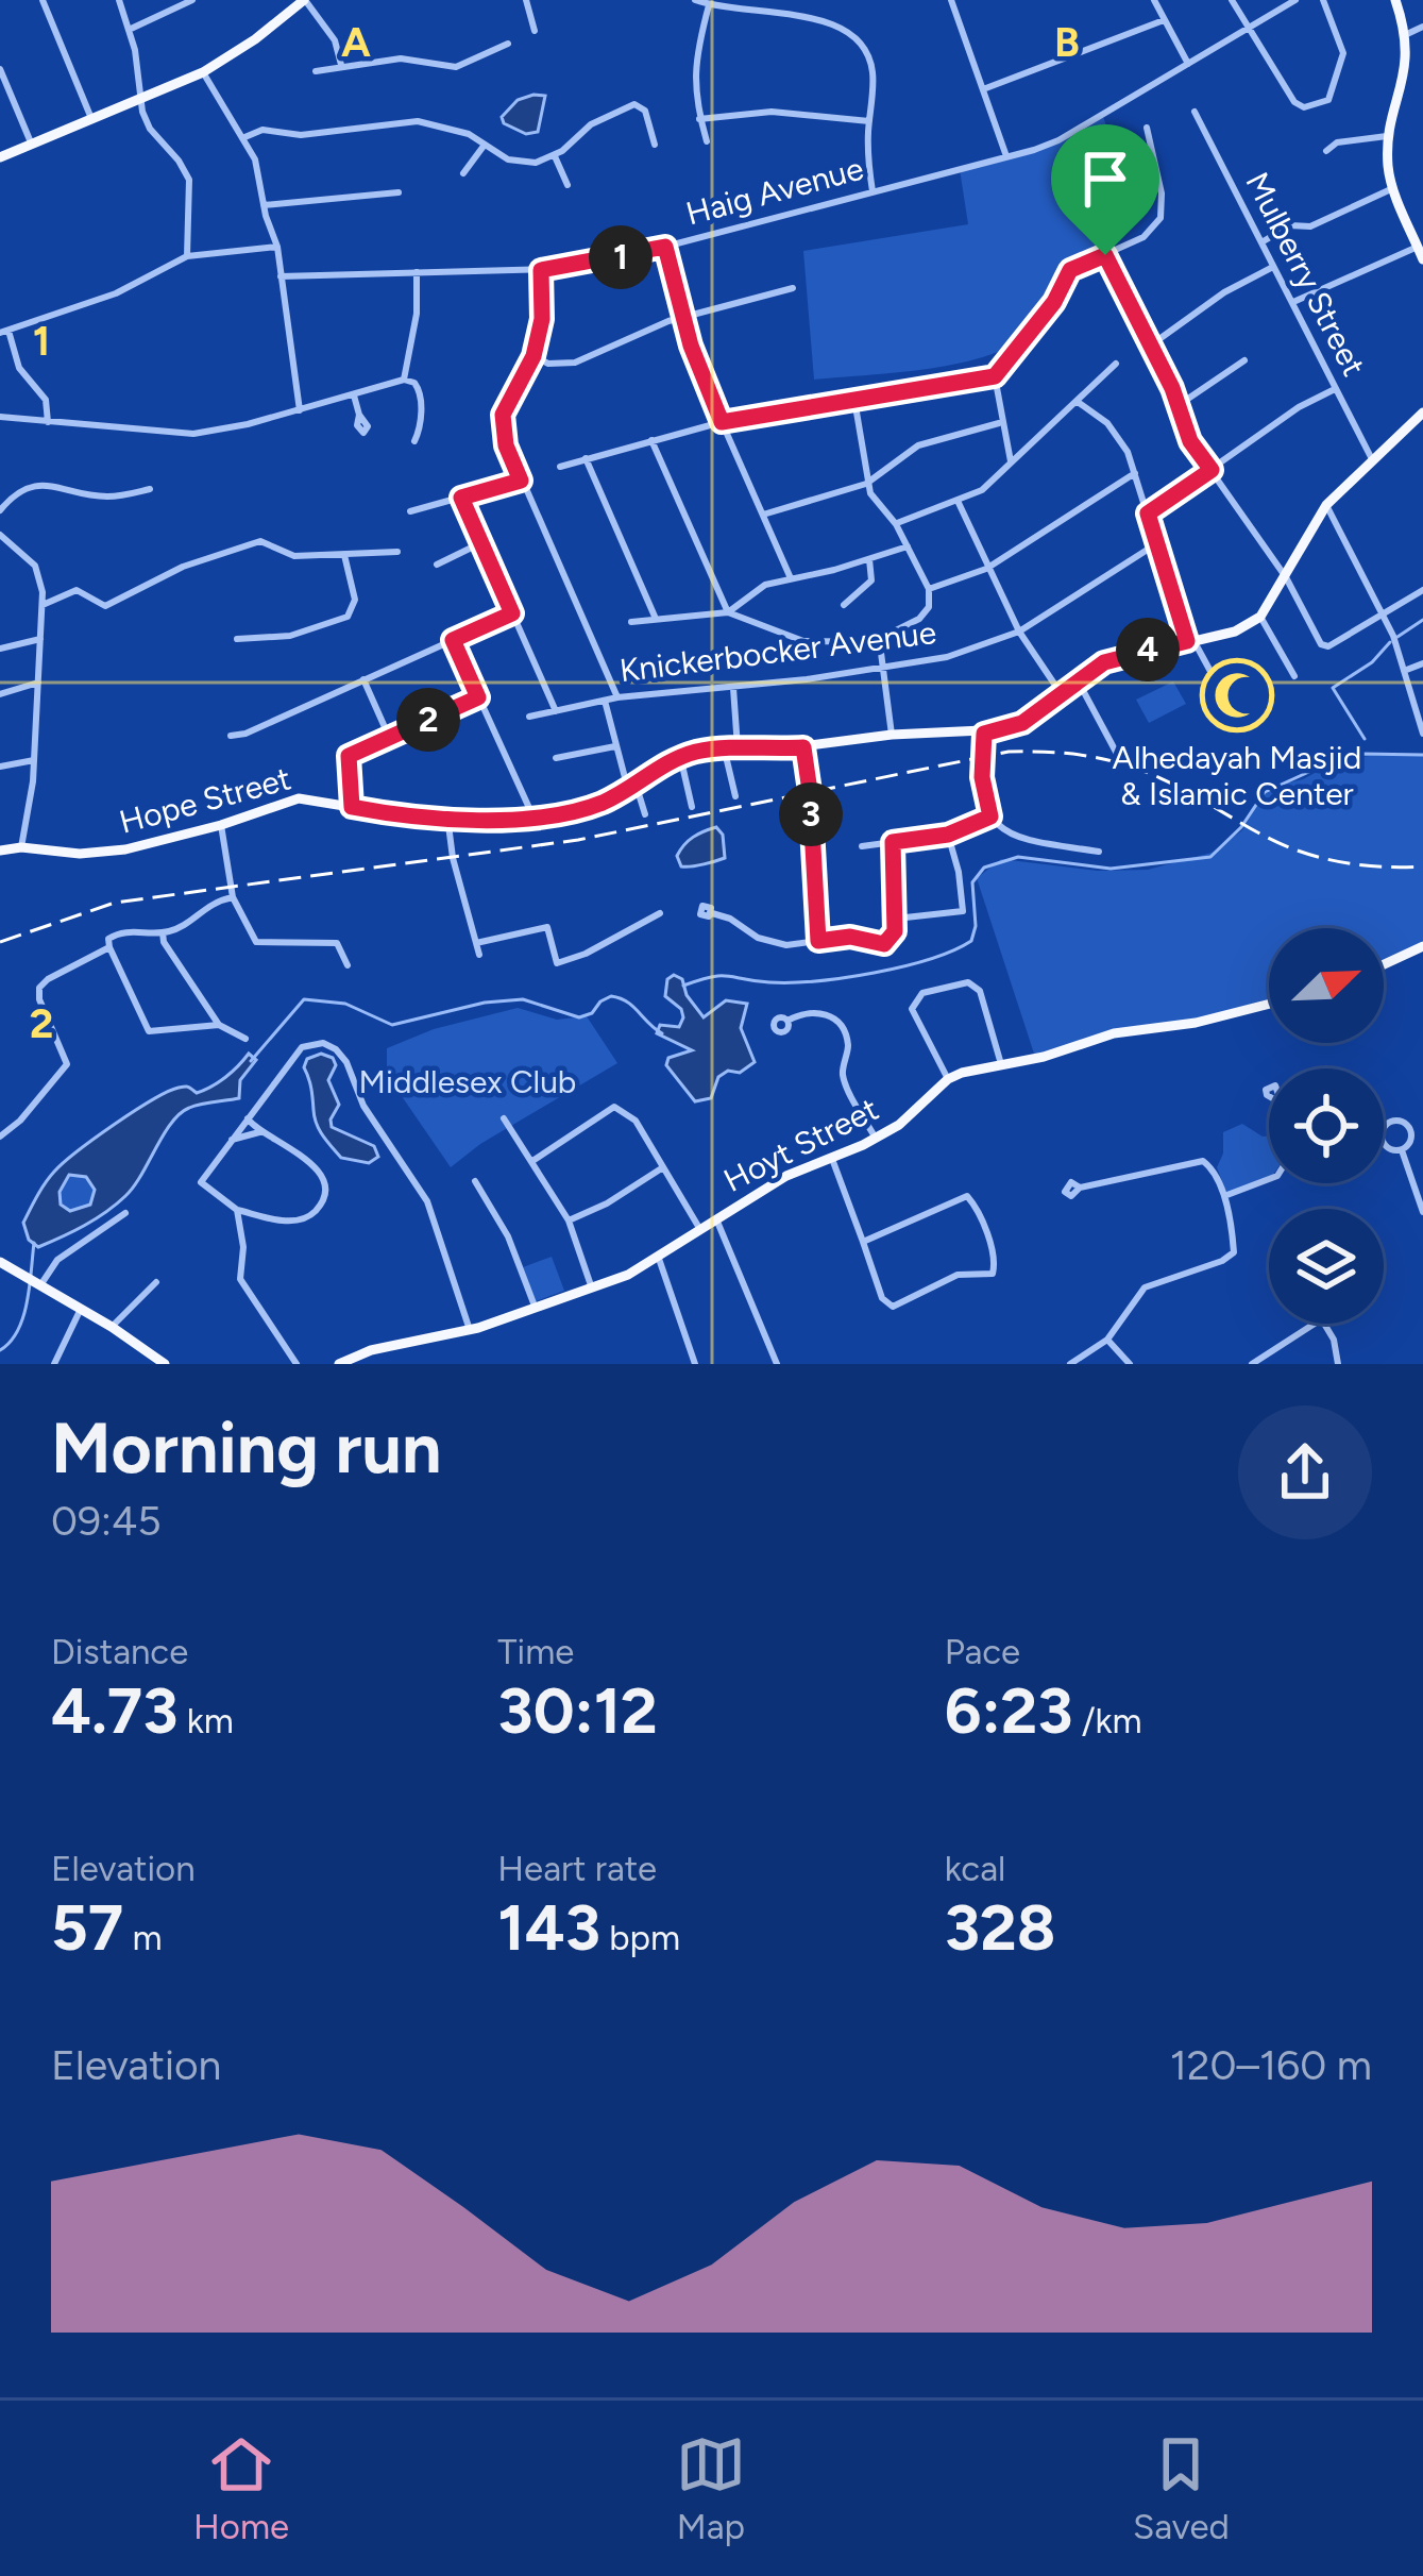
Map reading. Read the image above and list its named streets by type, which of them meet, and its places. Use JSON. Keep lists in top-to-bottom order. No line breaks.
{"streets":{"main road":["Hope Street","Hoyt Street"],"street":["Haig Avenue","Mulberry Street","Knickerbocker Avenue"]},"parks":["Middlesex Club"],"places":{"mosque":["Alhedayah Masjid & Islamic Center"]},"north":"top right","page":{"pins":["1","4","2","3"],"heading":["Morning run","09:45"],"stats":[["Distance","4.73 km"],["Time","30:12"],["Pace","6:23 /km"],["Elevation","57 m"],["Heart rate","143 bpm"],["kcal","328"]],"chart":["Elevation","120–160 m"],"tabs":["Home","Map","Saved"]},"grid":{"columns":["A","B"],"rows":["1","2"]}}
